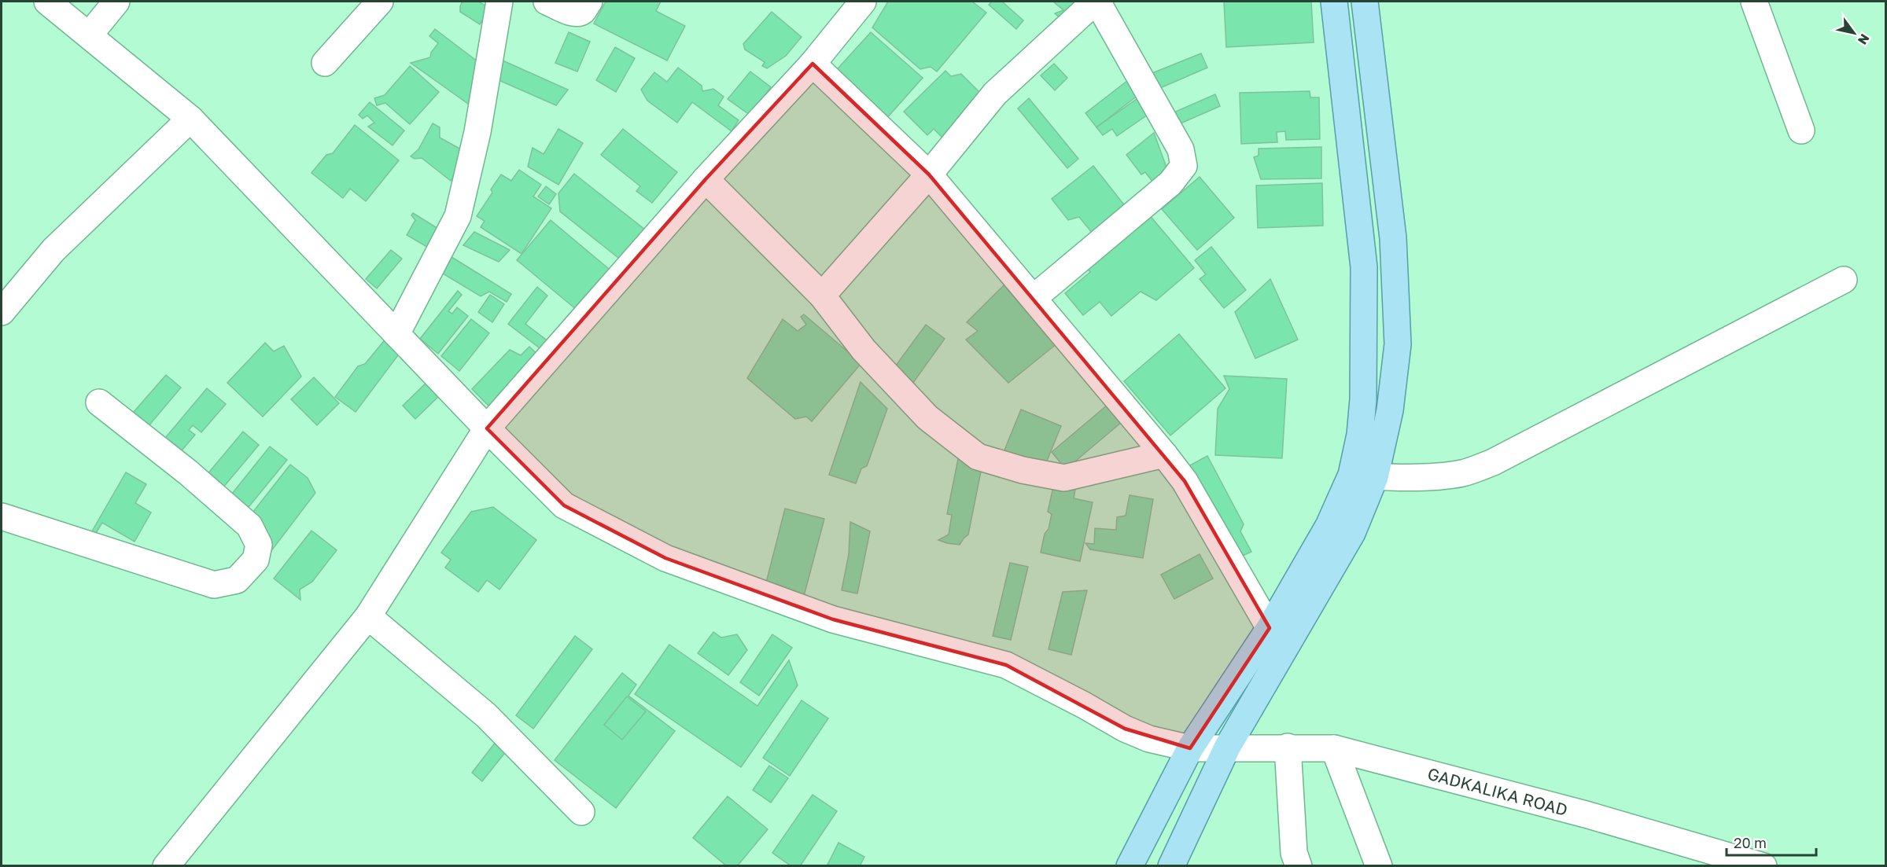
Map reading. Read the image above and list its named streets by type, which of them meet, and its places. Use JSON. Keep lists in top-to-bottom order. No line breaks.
{"streets":{"street":["GADKALIKA ROAD"]},"scale_bar":"20 m","north":"bottom right"}
